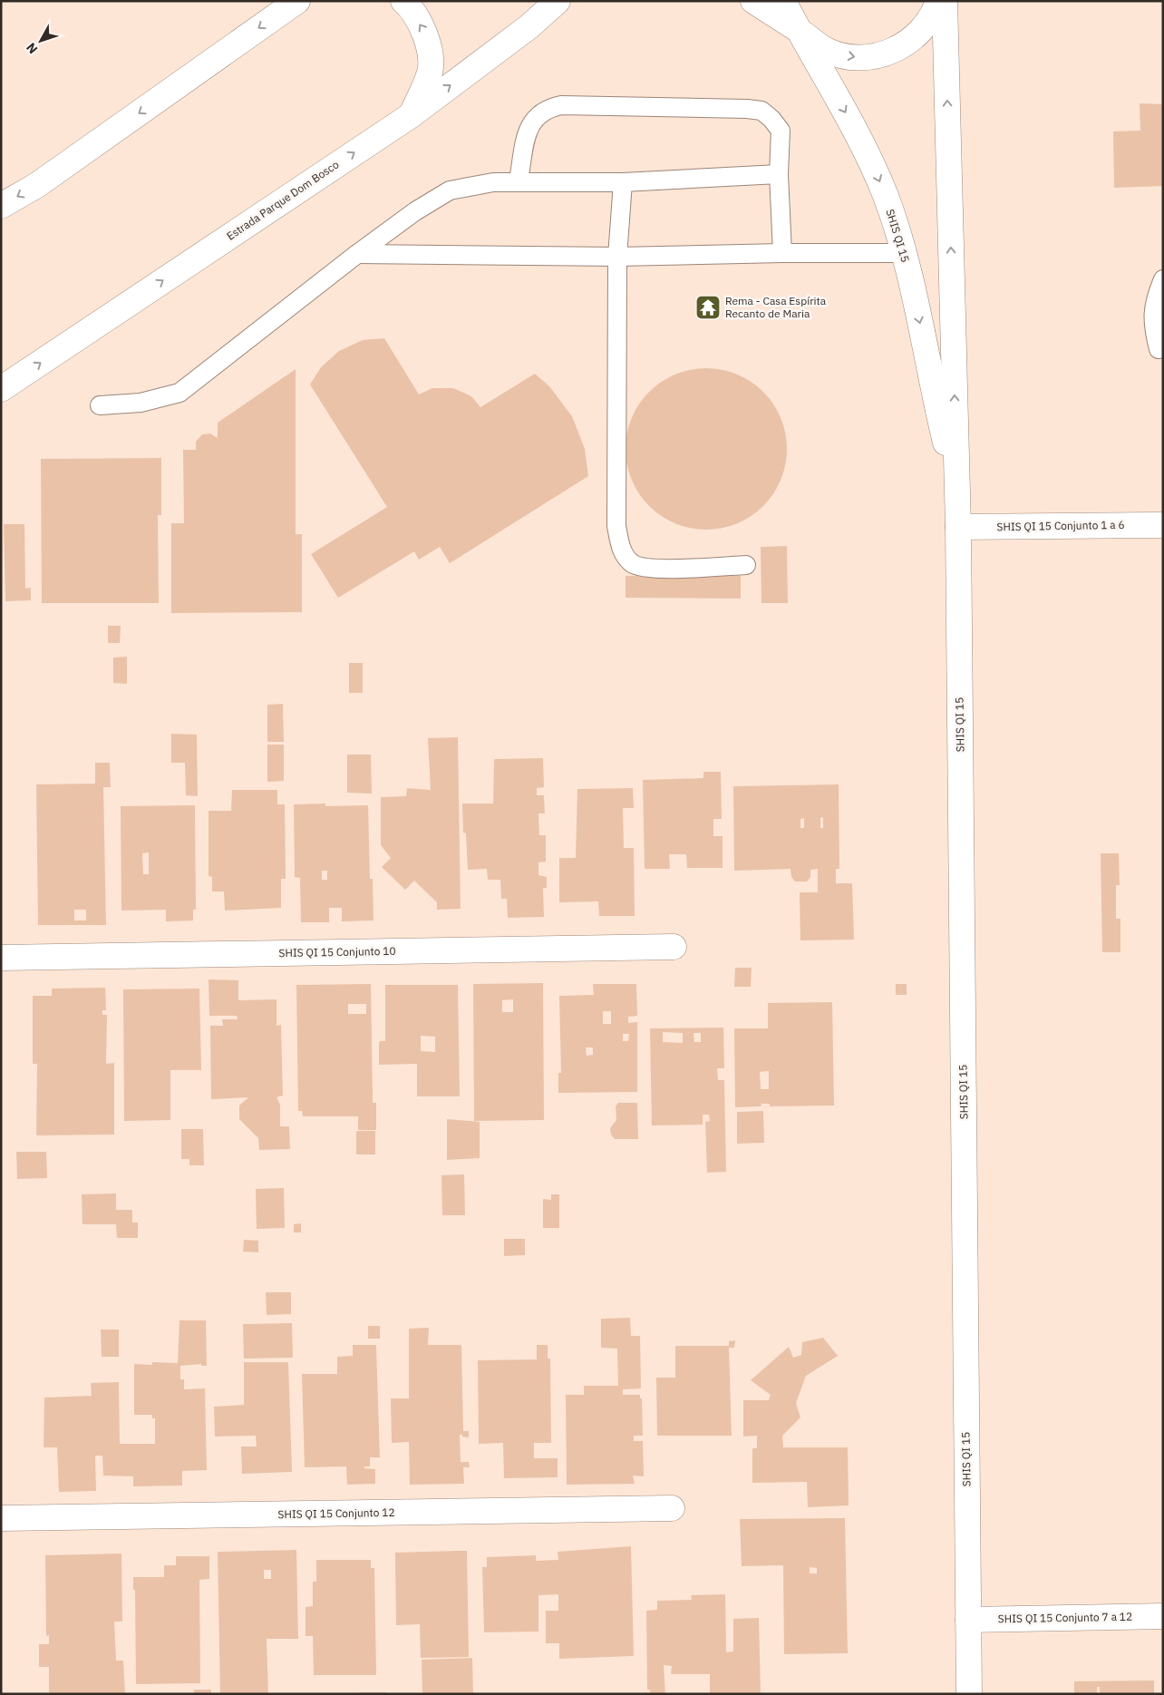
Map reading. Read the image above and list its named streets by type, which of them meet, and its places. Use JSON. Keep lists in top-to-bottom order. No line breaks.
{"streets":{"street":["Estrada Parque Dom Bosco","SHIS QI 15","SHIS QI 15 Conjunto 1 a 6","SHIS QI 15 Conjunto 10","SHIS QI 15 Conjunto 12","SHIS QI 15 Conjunto 7 a 12"]},"crossings":[["SHIS QI 15","SHIS QI 15 Conjunto 1 a 6"],["SHIS QI 15","SHIS QI 15 Conjunto 7 a 12"]],"places":{"temple":["Rema - Casa Espírita Recanto de Maria"]},"north":"bottom left"}
